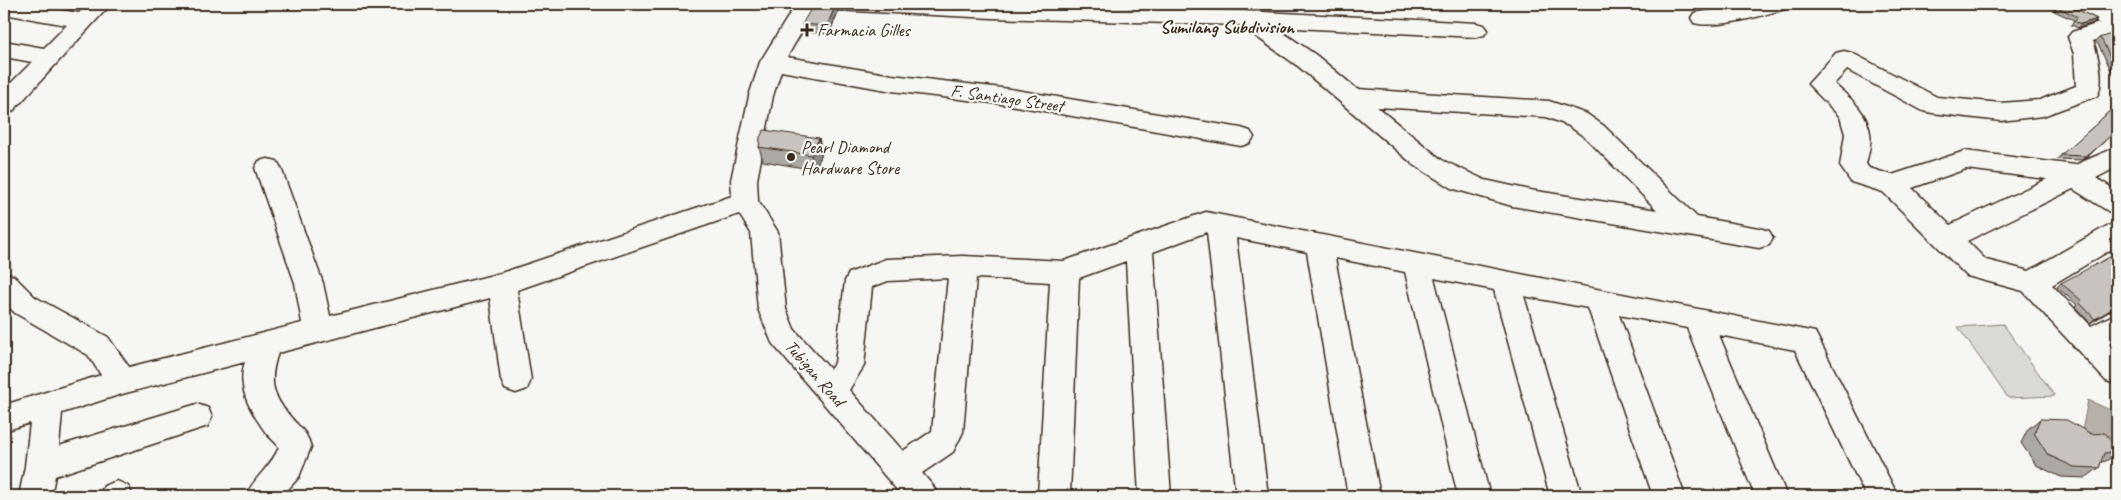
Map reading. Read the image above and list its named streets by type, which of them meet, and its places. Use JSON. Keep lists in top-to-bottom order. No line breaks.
{"streets":{"street":["F. Santiago Street","Tubigan Road"]},"districts":["Sumilang Subdivision"],"places":{"health":["Farmacia Gilles"],"other":["Pearl Diamond Hardware Store"]}}
